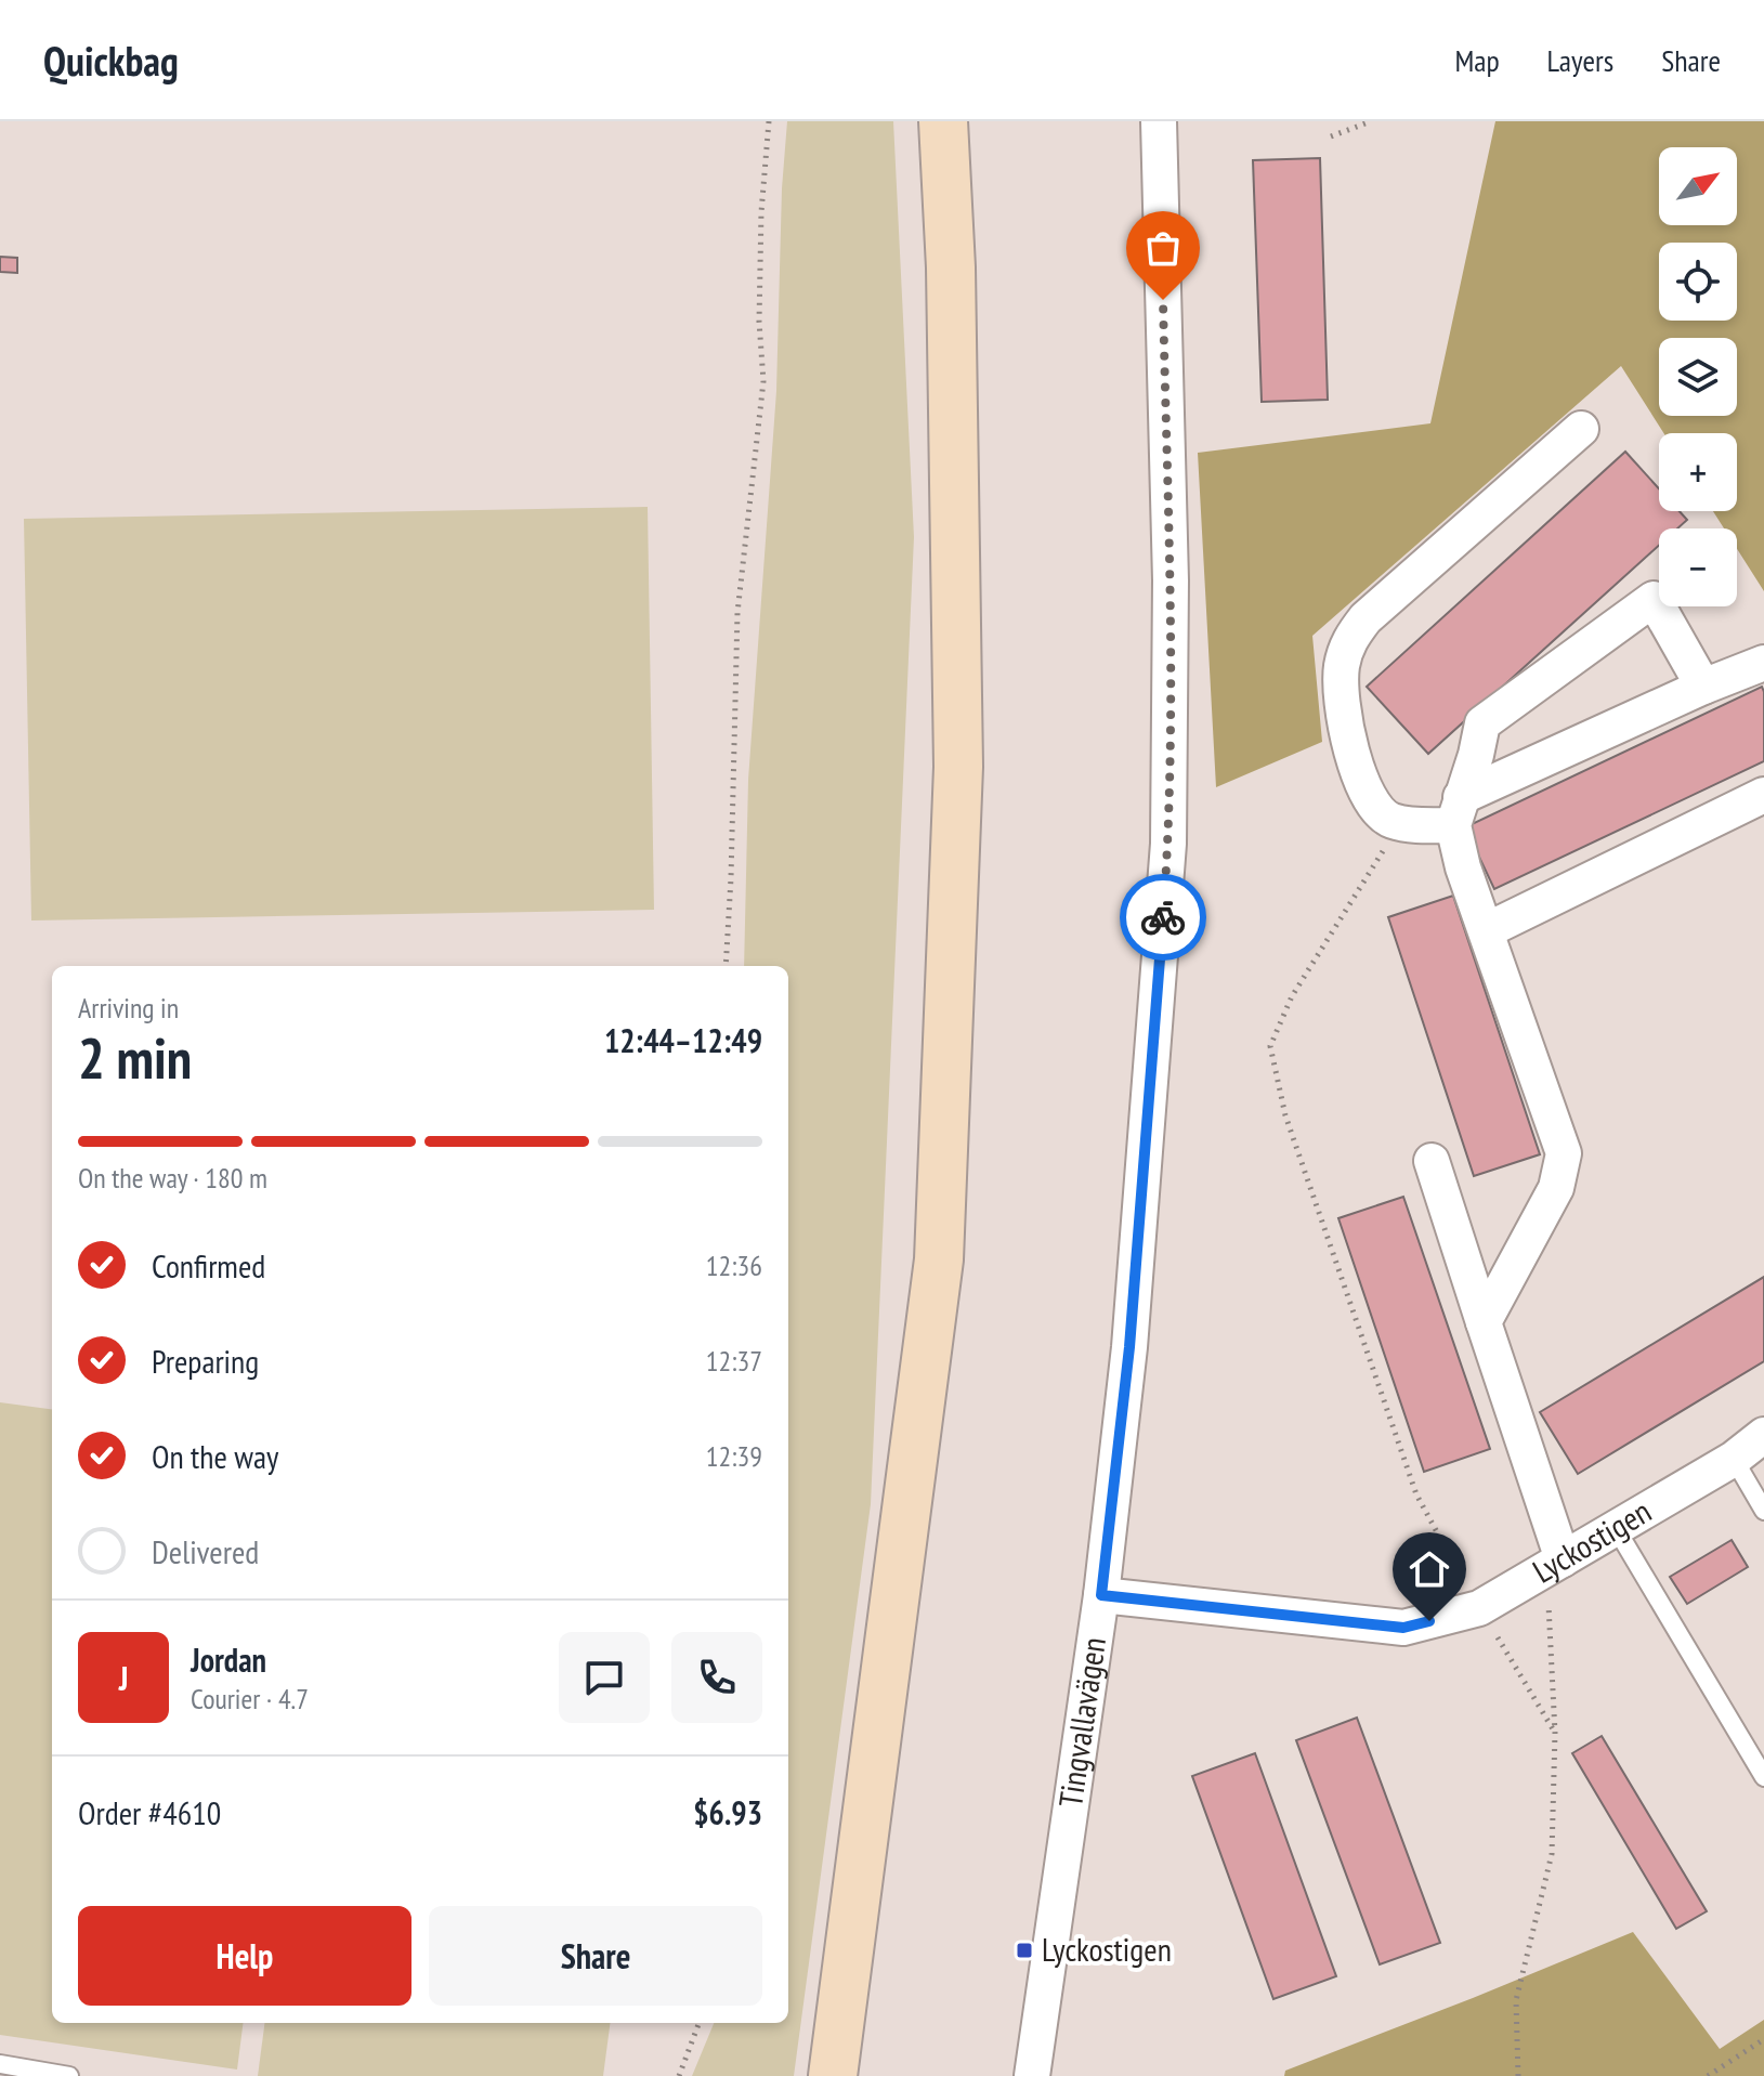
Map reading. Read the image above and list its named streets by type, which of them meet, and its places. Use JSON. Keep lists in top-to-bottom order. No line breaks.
{"streets":{"street":["Lyckostigen","Tingvallavägen"]},"crossings":[["Lyckostigen","Tingvallavägen"]],"places":{"transit":["Lyckostigen"]},"north":"top right","page":{"header":"Quickbag","nav":["Map","Layers","Share"],"map_buttons":["+","−"],"heading":["2 min","Arriving in","12:44–12:49"],"panel":["Jordan","Courier · 4.7","Order #4610","$6.93"],"bar":"On the way · 180 m","list":[["Confirmed","12:36"],["Preparing","12:37"],["On the way","12:39"],"Delivered"],"round":"J","buttons":["Help","Share"]}}
